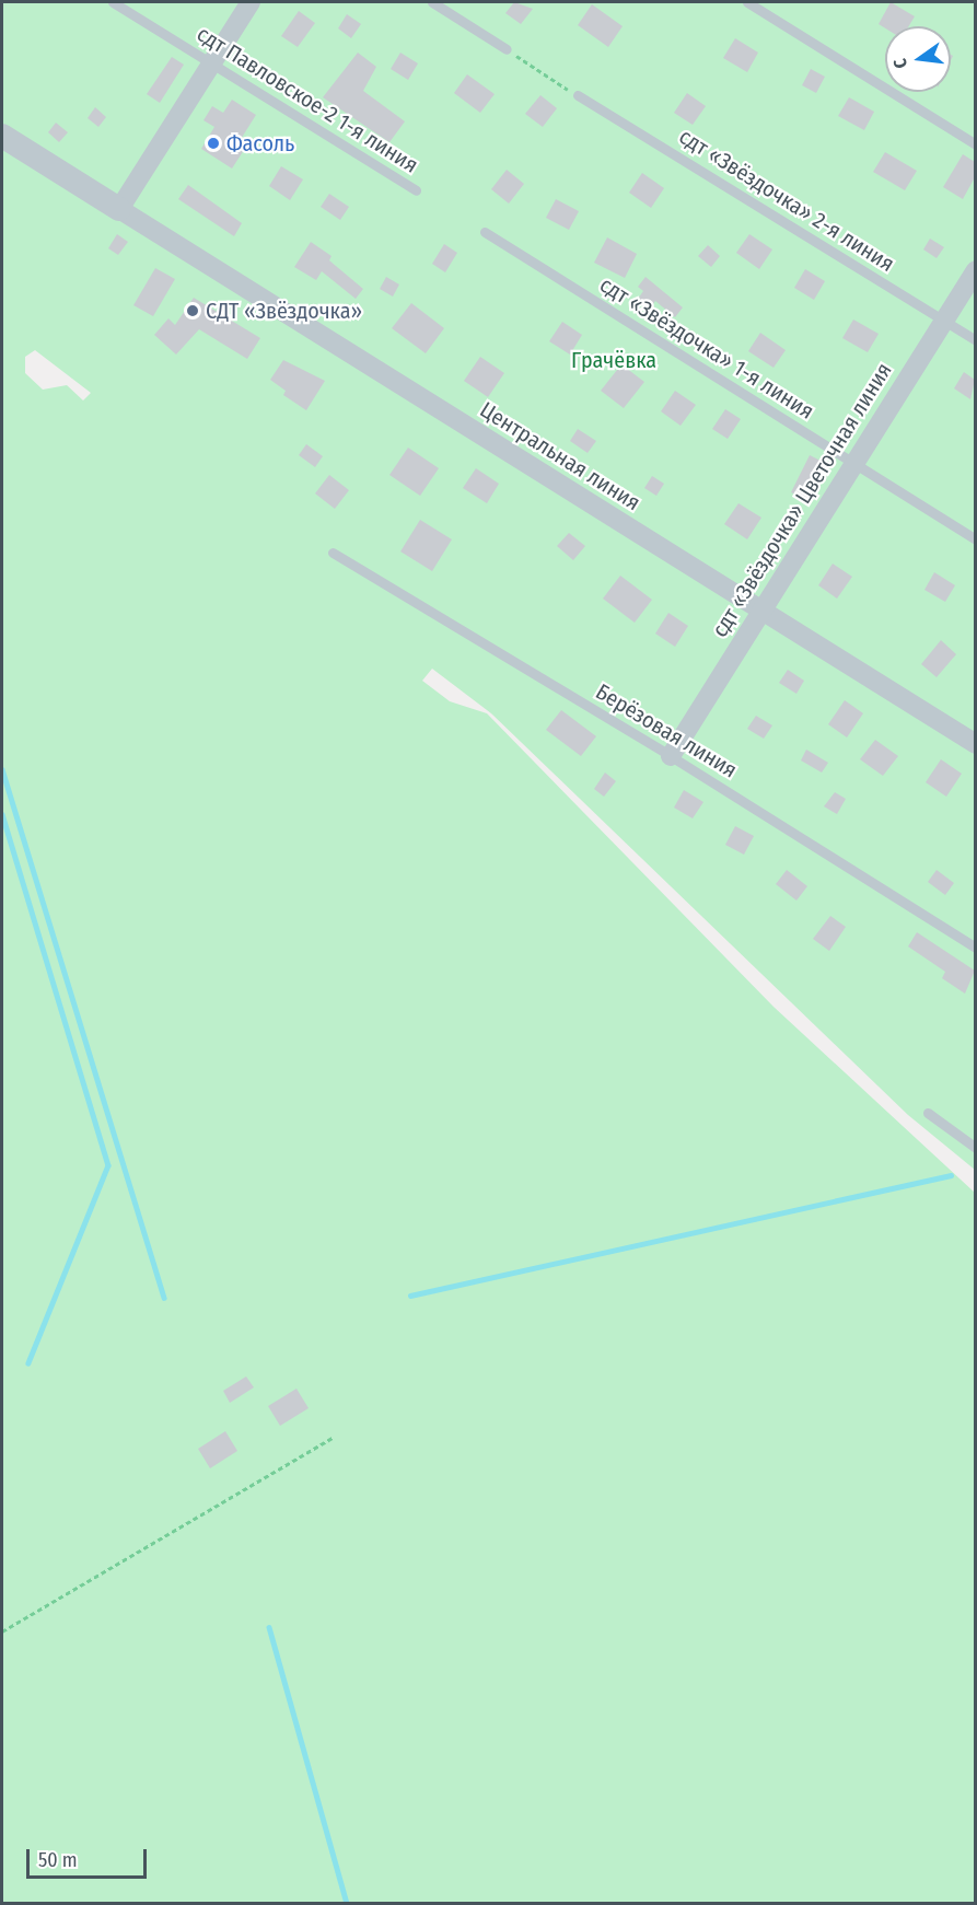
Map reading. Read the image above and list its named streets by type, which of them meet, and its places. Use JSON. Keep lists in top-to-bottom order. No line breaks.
{"streets":{"street":["Центральная линия","сдт «Звёздочка» Цветочная линия"],"lane":["сдт Павловское-2 1-я линия","сдт «Звёздочка» 2-я линия","сдт «Звёздочка» 1-я линия","Берёзовая линия"]},"crossings":[["сдт «Звёздочка» 2-я линия","сдт «Звёздочка» Цветочная линия"],["сдт «Звёздочка» 1-я линия","сдт «Звёздочка» Цветочная линия"],["Центральная линия","сдт «Звёздочка» Цветочная линия"],["сдт «Звёздочка» Цветочная линия","Берёзовая линия"]],"parks":["Грачёвка"],"places":["Фасоль","СДТ «Звёздочка»"],"scale_bar":"50 m","north":"left"}
